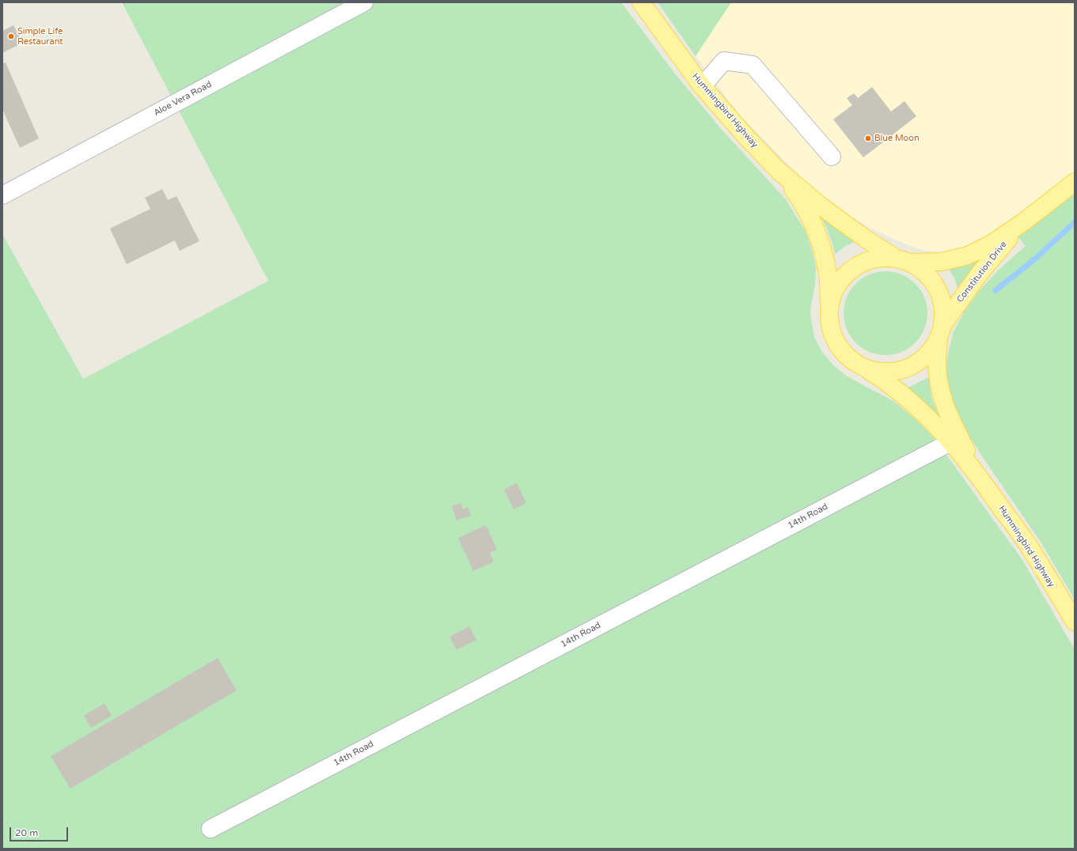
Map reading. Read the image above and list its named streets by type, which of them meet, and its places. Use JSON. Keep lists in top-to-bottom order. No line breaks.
{"streets":{"main road":["Hummingbird Highway","Constitution Drive"],"street":["Aloe Vera Road","14th Road"]},"crossings":[["Hummingbird Highway","Constitution Drive"],["Hummingbird Highway","14th Road"]],"places":["Simple Life Restaurant","Blue Moon"],"scale_bar":"20 m"}
